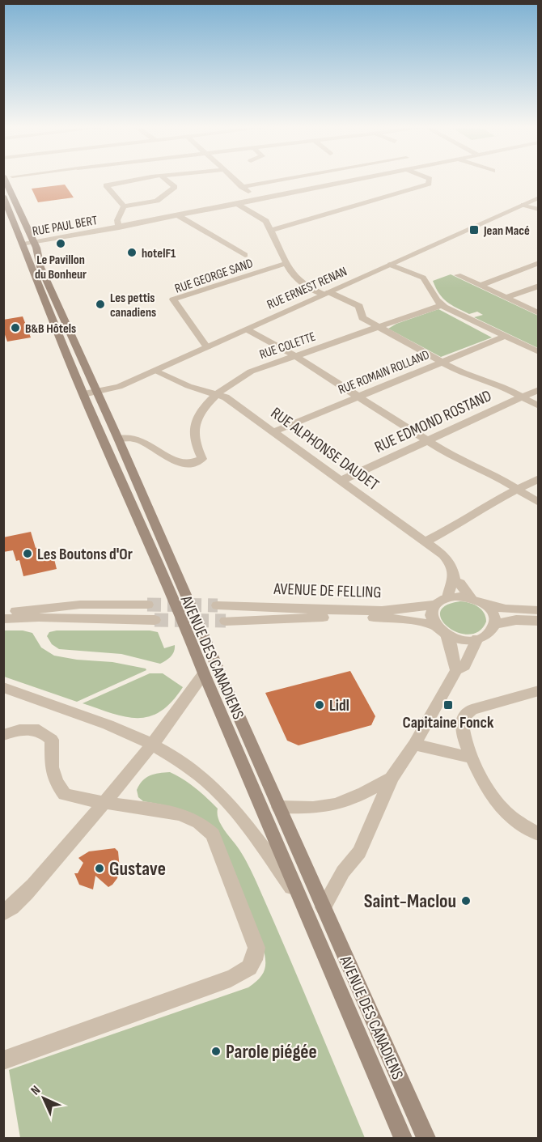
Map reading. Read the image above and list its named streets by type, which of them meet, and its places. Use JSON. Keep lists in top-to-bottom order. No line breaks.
{"streets":{"main road":["AVENUE DES CANADIENS"],"street":["RUE PAUL BERT","RUE GEORGE SAND","RUE ERNEST RENAN","RUE COLETTE","RUE ROMAIN ROLLAND","RUE EDMOND ROSTAND","RUE ALPHONSE DAUDET","AVENUE DE FELLING"]},"crossings":[["RUE PAUL BERT","AVENUE DES CANADIENS"],["RUE GEORGE SAND","RUE ERNEST RENAN"],["RUE ERNEST RENAN","RUE ALPHONSE DAUDET"],["RUE ERNEST RENAN","AVENUE DES CANADIENS"],["RUE COLETTE","RUE ALPHONSE DAUDET"],["RUE COLETTE","AVENUE DES CANADIENS"],["RUE ROMAIN ROLLAND","RUE ALPHONSE DAUDET"],["RUE EDMOND ROSTAND","RUE ALPHONSE DAUDET"],["RUE ALPHONSE DAUDET","AVENUE DE FELLING"]],"places":{"transit":["Jean Macé","Capitaine Fonck"],"other":["Le Pavillon du Bonheur","hotelF1","Les pettis canadiens","B&B Hôtels","Les Boutons d'Or","Lidl","Gustave","Saint-Maclou","Parole piégée"]},"north":"top left"}
